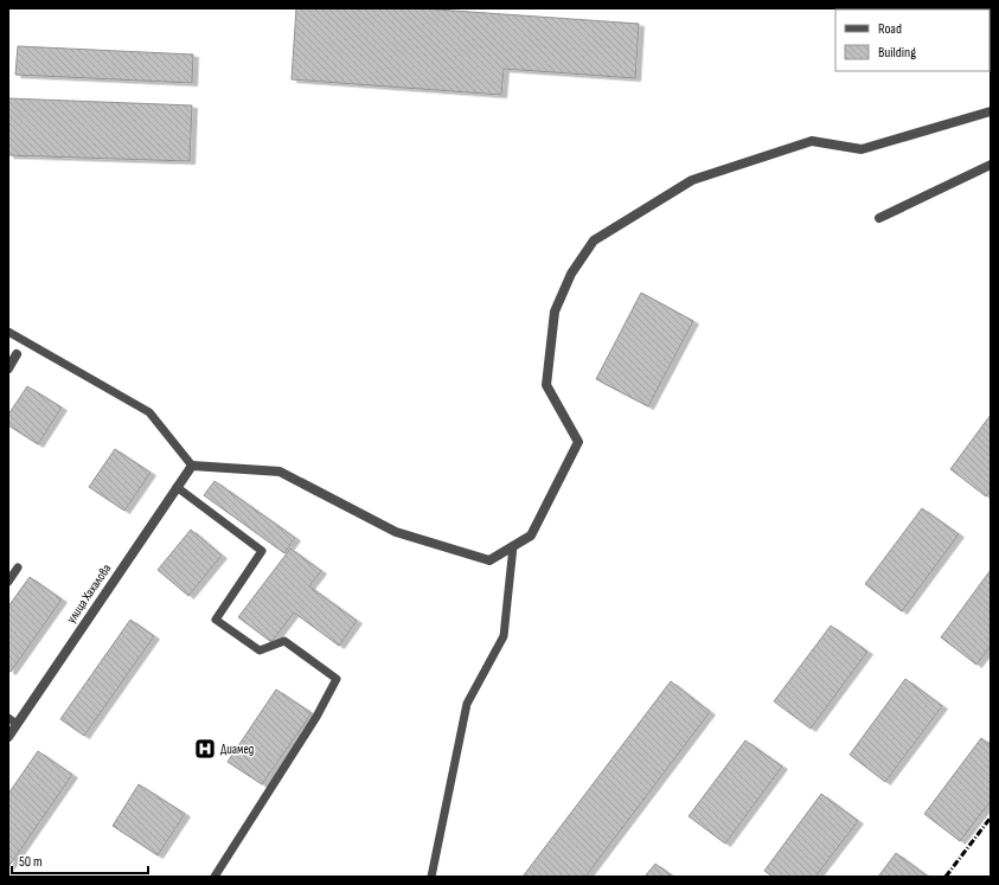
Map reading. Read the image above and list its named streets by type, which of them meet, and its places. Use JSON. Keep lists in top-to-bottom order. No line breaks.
{"streets":{"street":["улица Хахалова"]},"places":{"hospital":["Диамед"]},"legend":["Road","Building"],"scale_bar":"50 m"}
